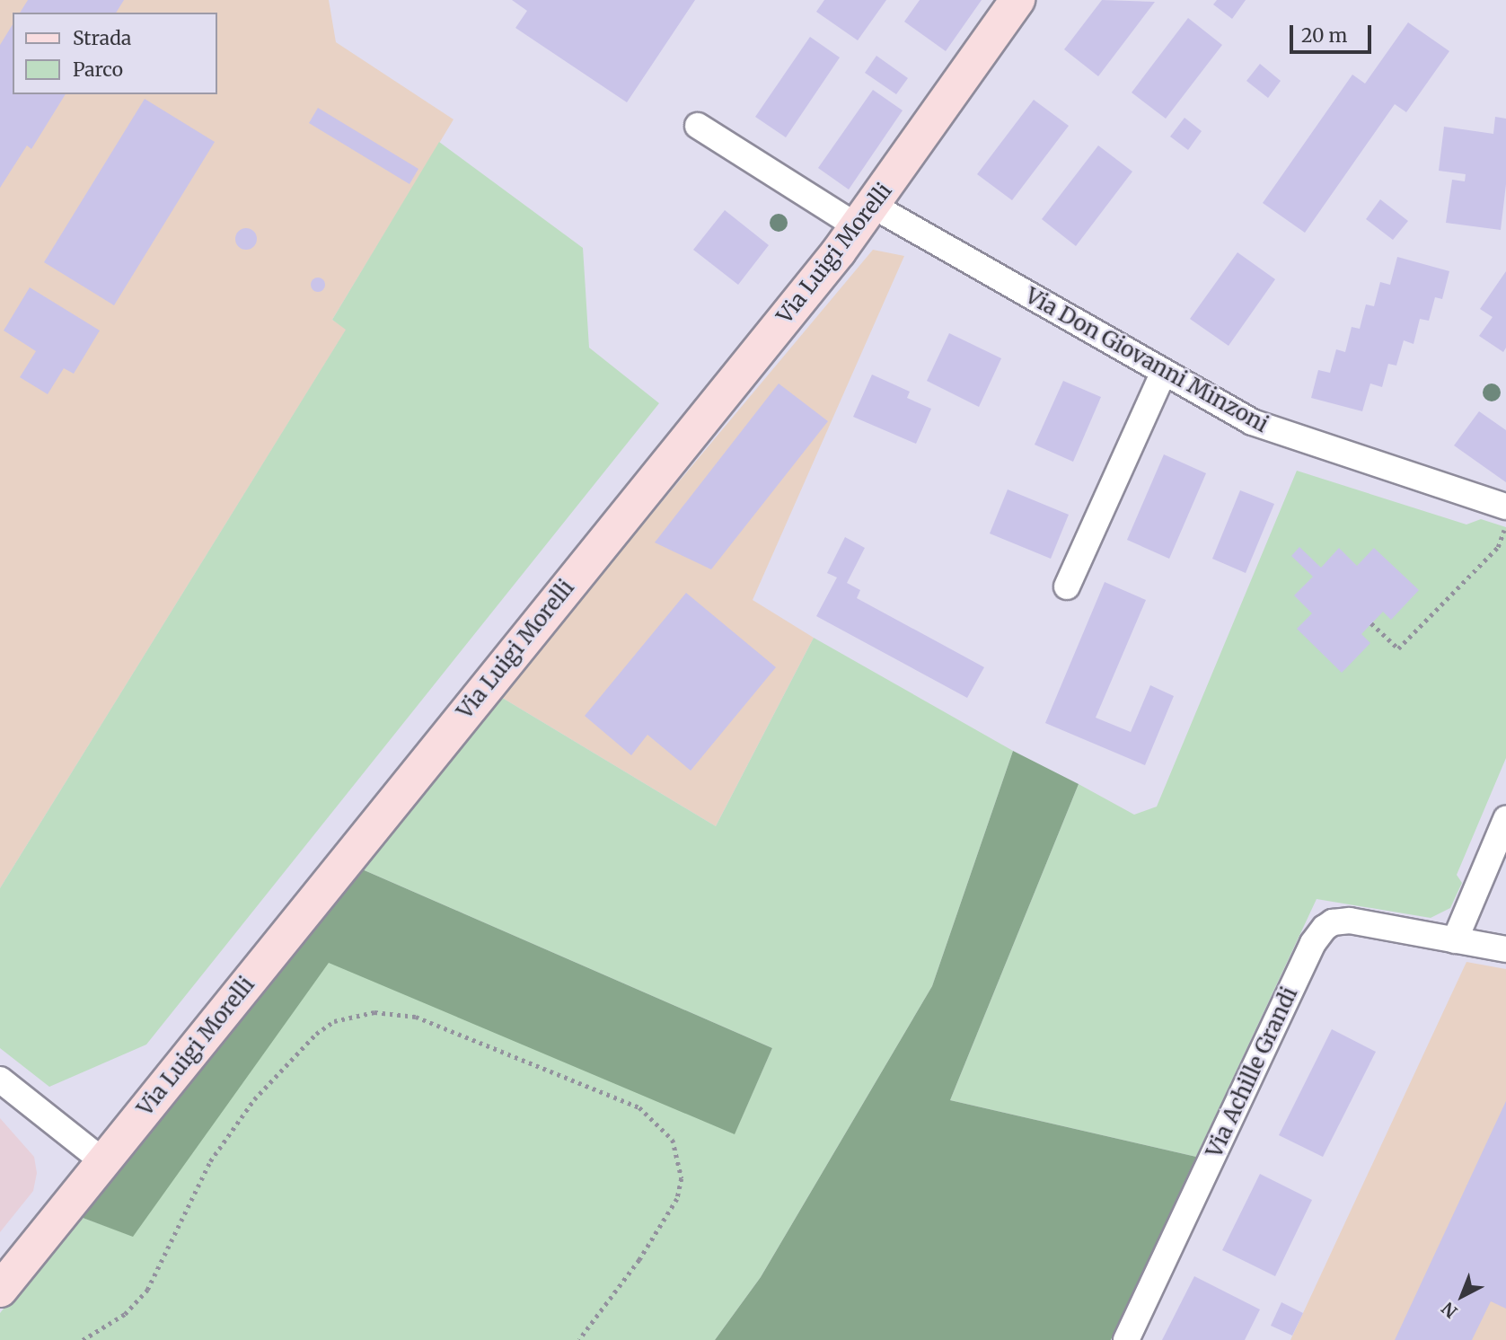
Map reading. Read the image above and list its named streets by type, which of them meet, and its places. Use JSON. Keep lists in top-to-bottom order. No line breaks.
{"streets":{"street":["Via Luigi Morelli","Via Don Giovanni Minzoni","Via Achille Grandi"]},"crossings":[["Via Luigi Morelli","Via Don Giovanni Minzoni"]],"legend":["Strada","Parco"],"scale_bar":"20 m","north":"bottom left"}
